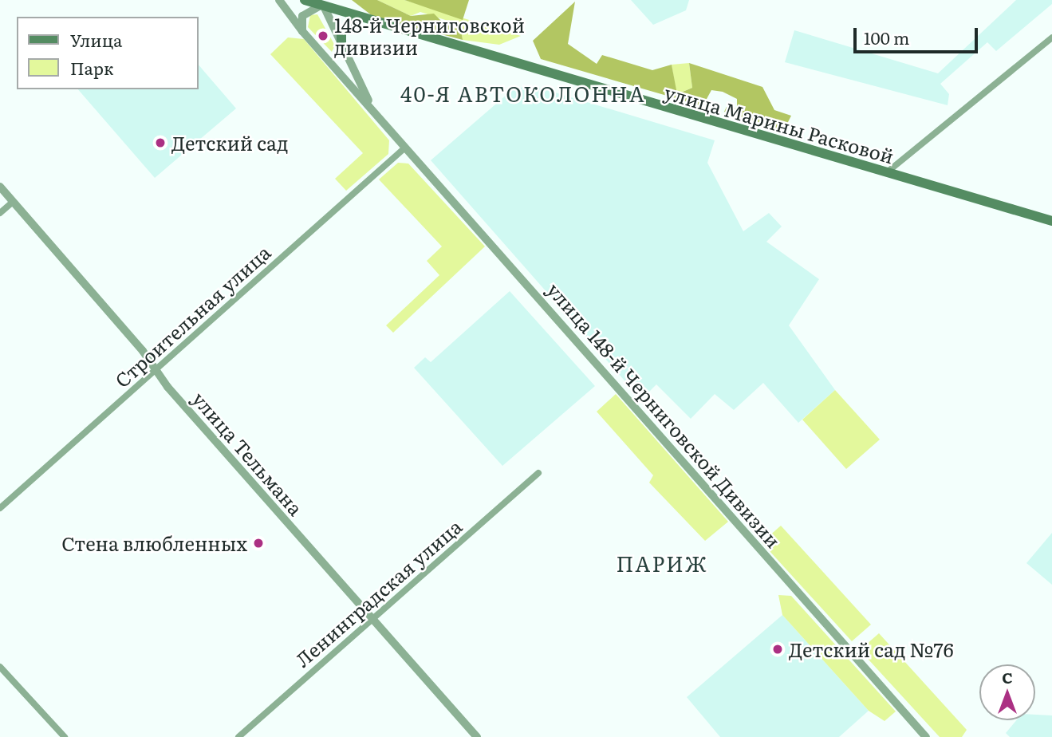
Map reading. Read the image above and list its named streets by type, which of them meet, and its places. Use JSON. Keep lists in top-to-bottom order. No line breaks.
{"streets":{"main road":["улица Марины Расковой"],"street":["Строительная улица","улица 148-й Черниговской Дивизии","улица Тельмана","Ленинградская улица"]},"crossings":[["улица Марины Расковой","улица 148-й Черниговской Дивизии"],["Строительная улица","улица 148-й Черниговской Дивизии"],["Строительная улица","улица Тельмана"],["улица Тельмана","Ленинградская улица"]],"districts":["40-Я АВТОКОЛОННА","ПАРИЖ"],"places":["148-й Черниговской дивизии","Детский сад","Стена влюбленных","Детский сад №76"],"legend":["Улица","Парк"],"scale_bar":"100 m","north":"top"}
